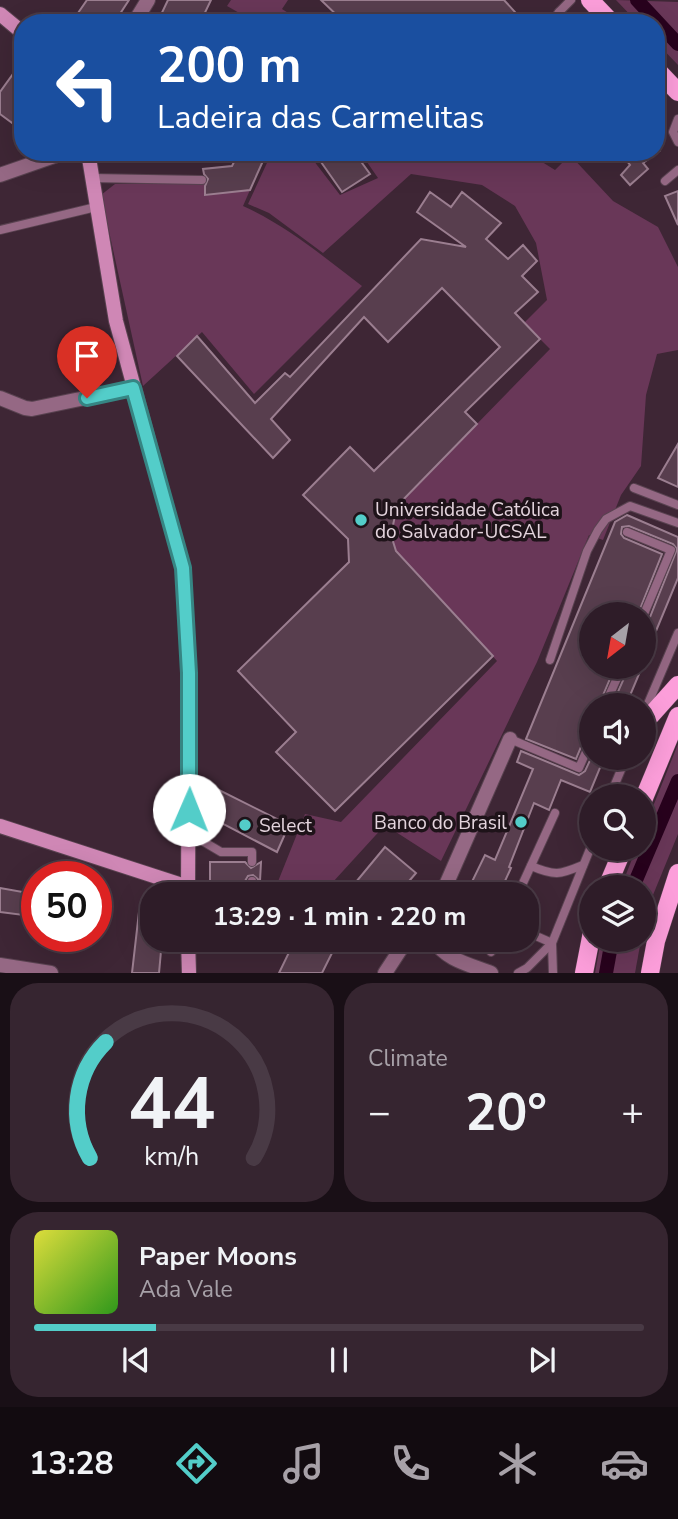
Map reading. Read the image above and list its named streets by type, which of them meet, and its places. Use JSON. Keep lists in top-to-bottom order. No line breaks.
{"places":["Universidade Católica do Salvador-UCSAL","Banco do Brasil","Select"],"north":"bottom left","page":{"turn":["200 m","Ladeira das Carmelitas"],"limit":"50","trip":"13:29 · 1 min · 220 m","tile":"Climate","heat":["−","20°","+"],"song":["Paper Moons","Ada Vale"],"tabs":"13:28","gauge":["44","km/h"]}}
